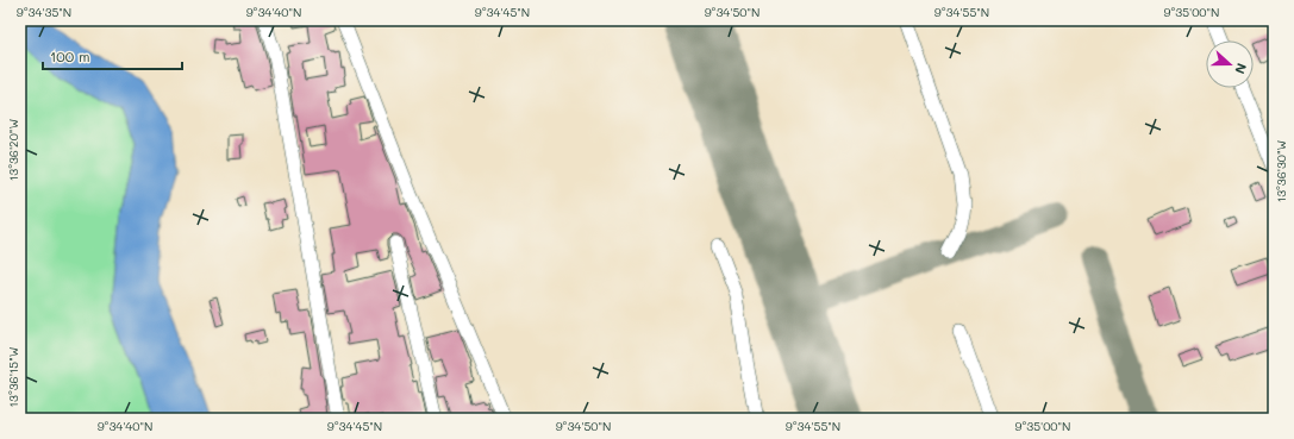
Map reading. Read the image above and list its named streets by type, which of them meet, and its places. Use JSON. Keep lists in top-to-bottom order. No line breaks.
{"scale_bar":"100 m","north":"right","coordinates":["9°34'35\"N","9°34'40\"N","9°34'45\"N","9°34'50\"N","9°34'55\"N","9°35'00\"N","13°36'20\"W","13°36'30\"W","13°36'15\"W"]}
